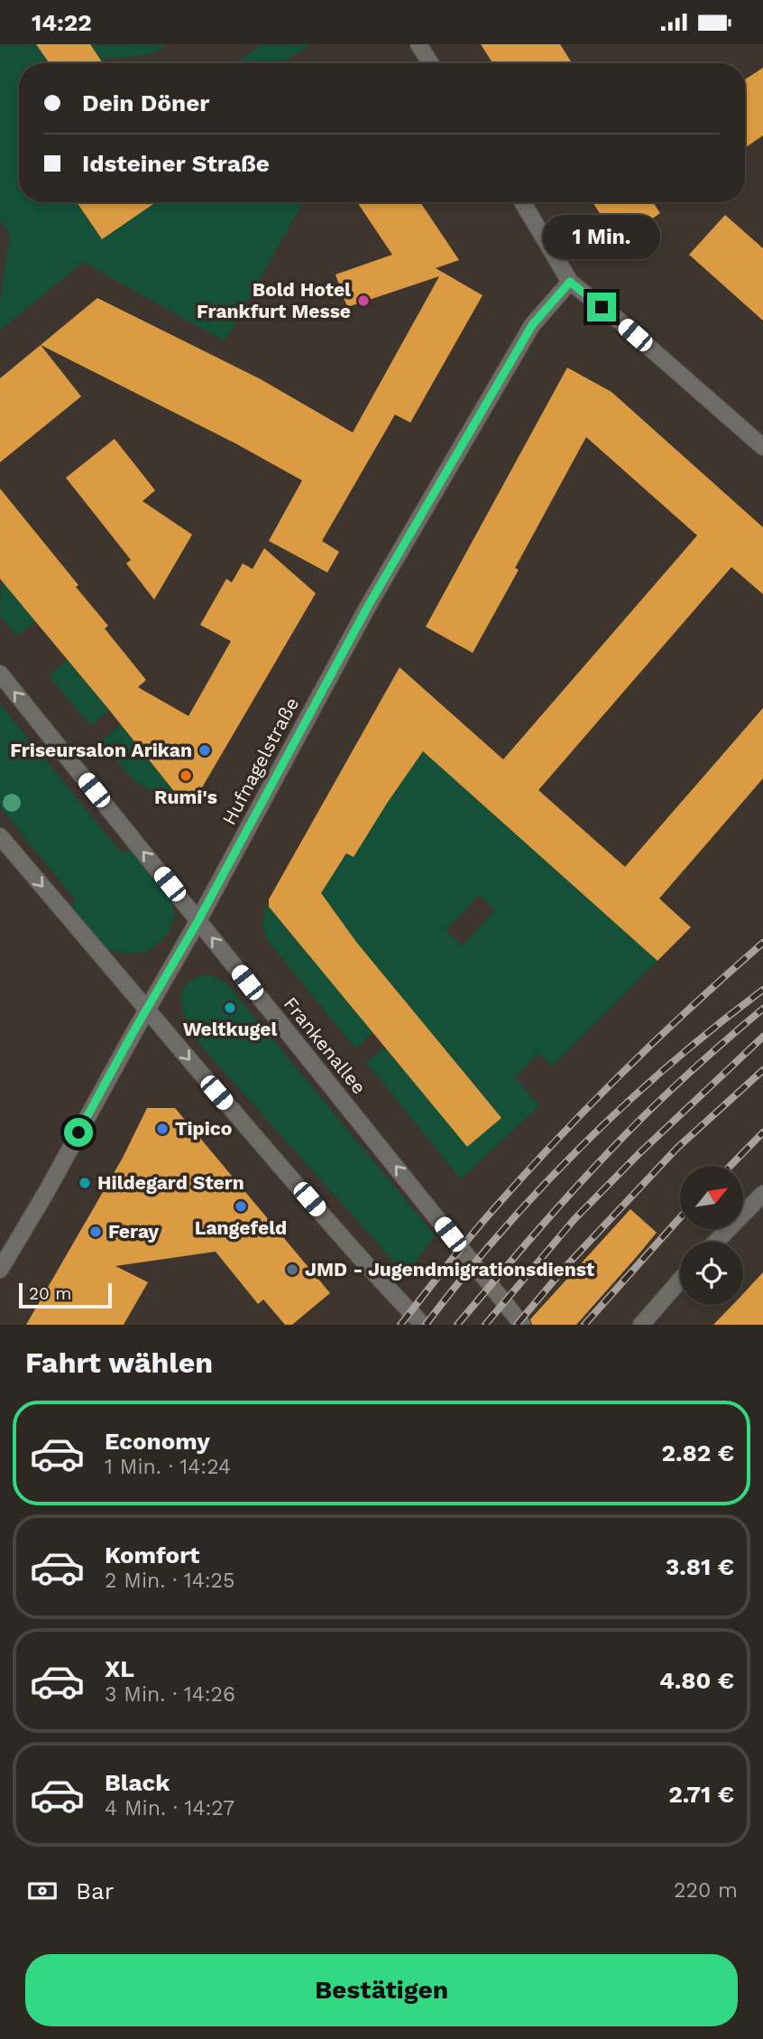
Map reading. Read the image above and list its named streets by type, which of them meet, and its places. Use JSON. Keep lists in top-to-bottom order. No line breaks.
{"streets":{"street":["Hufnagelstraße","Frankenallee"]},"crossings":[["Hufnagelstraße","Frankenallee"]],"places":["Bold Hotel Frankfurt Messe","Friseursalon Arikan","Rumi's","Weltkugel","Tipico","Hildegard Stern","Langefeld","Feray","JMD - Jugendmigrationsdienst"],"scale_bar":"20 m","north":"top right","page":{"status":"14:22","banner":["Dein Döner","Idsteiner Straße"],"bubble":"1 Min.","scale":"20 m","heading":"Fahrt wählen","list":[{"name":"Economy","note":"1 Min. · 14:24","value":"2.82 €"},{"name":"Komfort","note":"2 Min. · 14:25","value":"3.81 €"},{"name":"XL","note":"3 Min. · 14:26","value":"4.80 €"},{"name":"Black","note":"4 Min. · 14:27","value":"2.71 €"}],"pay":["Bar","220 m"],"buttons":"Bestätigen"}}
